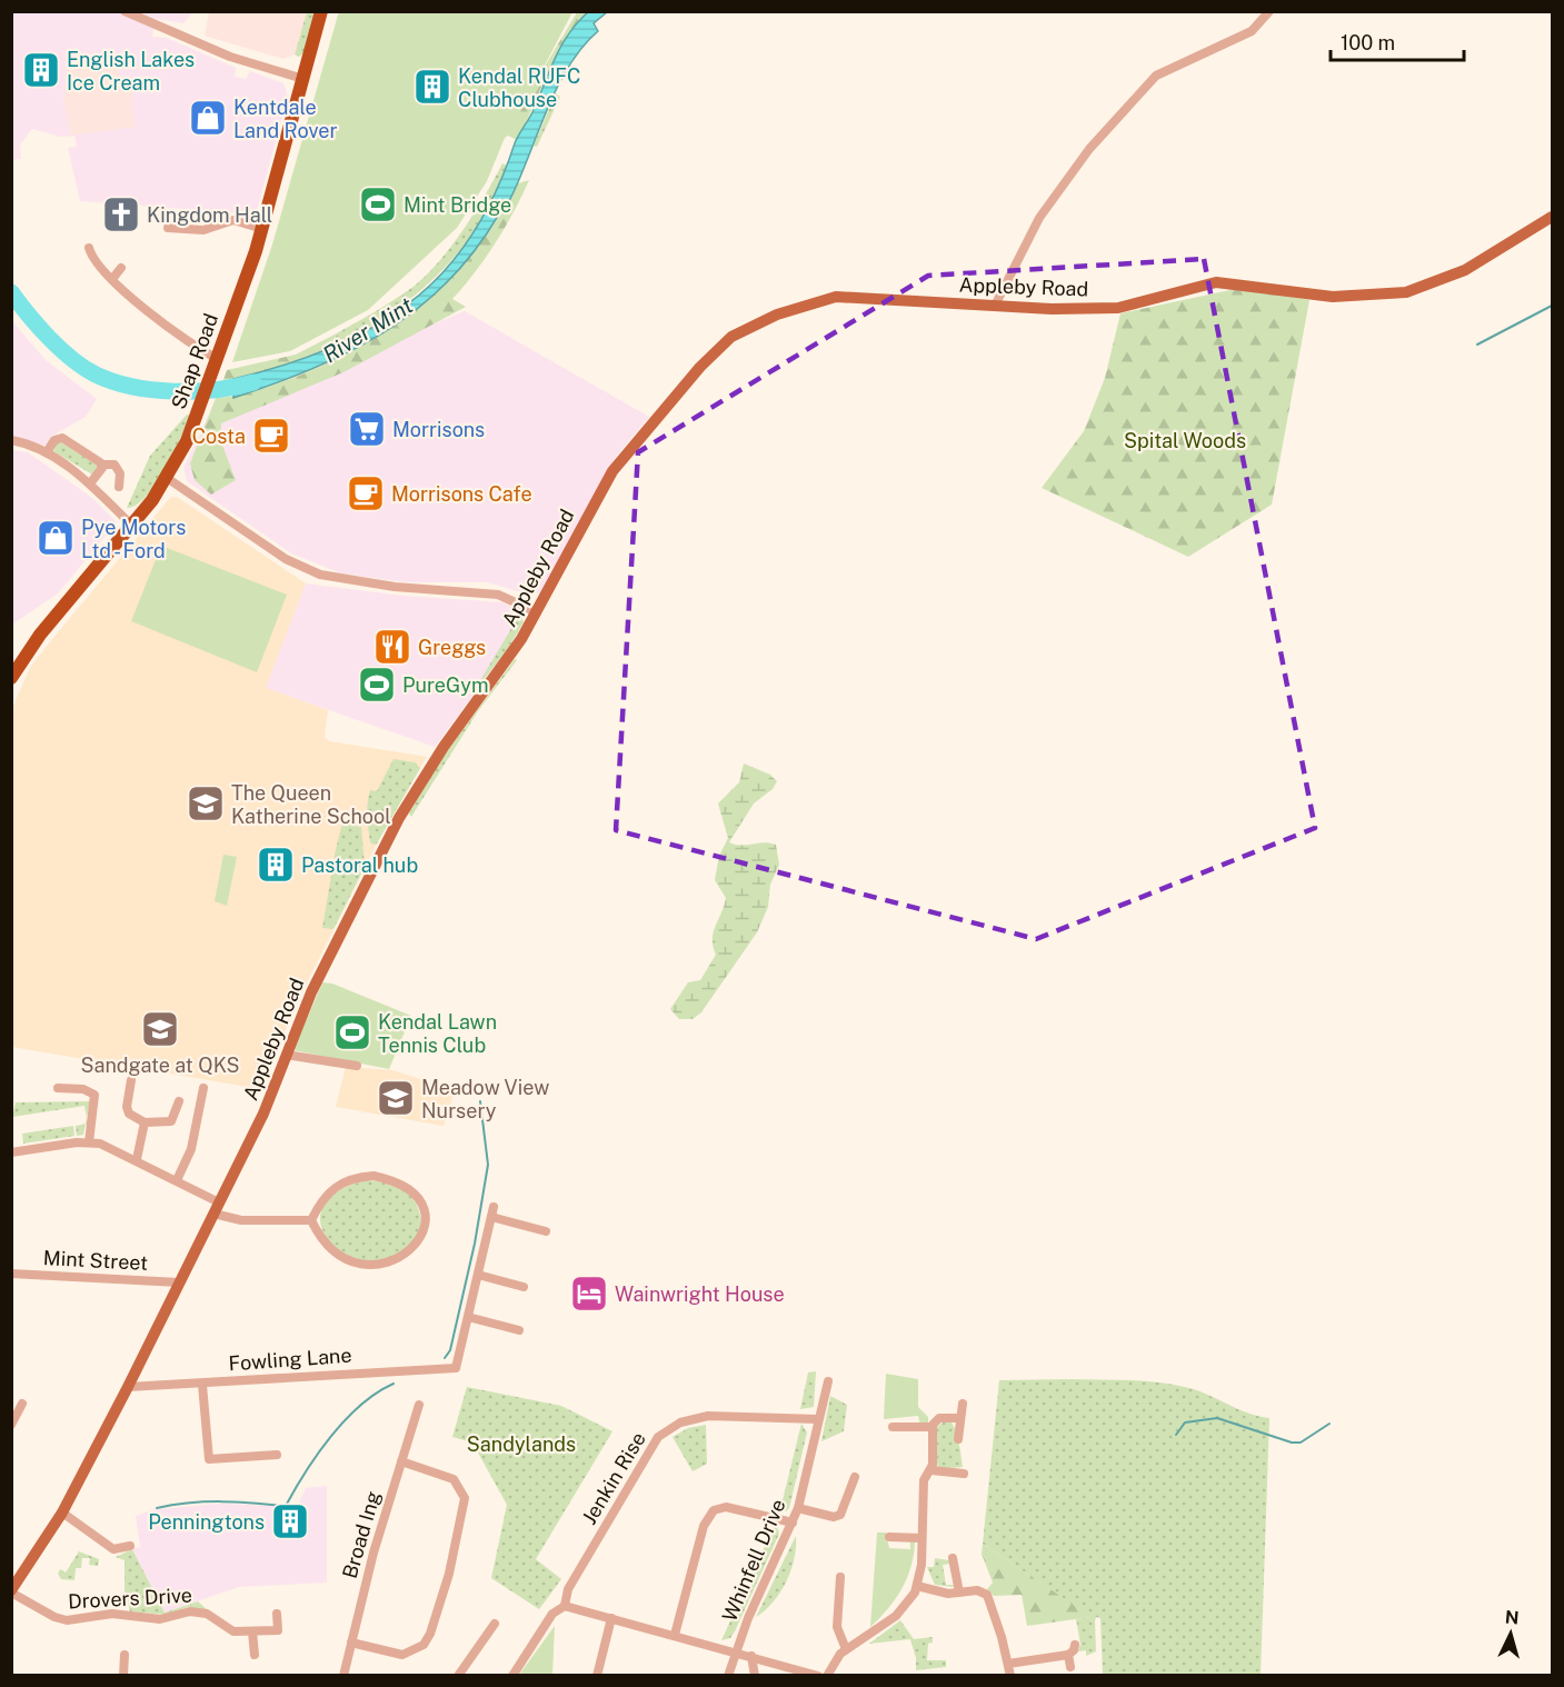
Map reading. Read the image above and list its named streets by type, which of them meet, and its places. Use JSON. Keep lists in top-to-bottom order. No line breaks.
{"streets":{"highway":["Shap Road"],"main road":["Appleby Road"],"street":["Mint Street","Fowling Lane","Jenkin Rise","Broad Ing","Whinfell Drive","Drovers Drive"]},"crossings":[["Appleby Road","Mint Street"],["Appleby Road","Fowling Lane"],["Appleby Road","Drovers Drive"],["Jenkin Rise","Whinfell Drive"]],"water":["River Mint"],"parks":["Spital Woods","Sandylands"],"places":{"building":["English Lakes Ice Cream","Kendal RUFC Clubhouse","Pastoral hub","Penningtons"],"shop":["Kentdale Land Rover","Pye Motors Ltd - Ford"],"sports":["Mint Bridge","PureGym","Kendal Lawn Tennis Club"],"church":["Kingdom Hall"],"supermarket":["Morrisons"],"cafe":["Costa","Morrisons Cafe"],"restaurant":["Greggs"],"school or university":["The Queen Katherine School","Sandgate at QKS","Meadow View Nursery"],"hotel":["Wainwright House"]},"scale_bar":"100 m","north":"top"}
